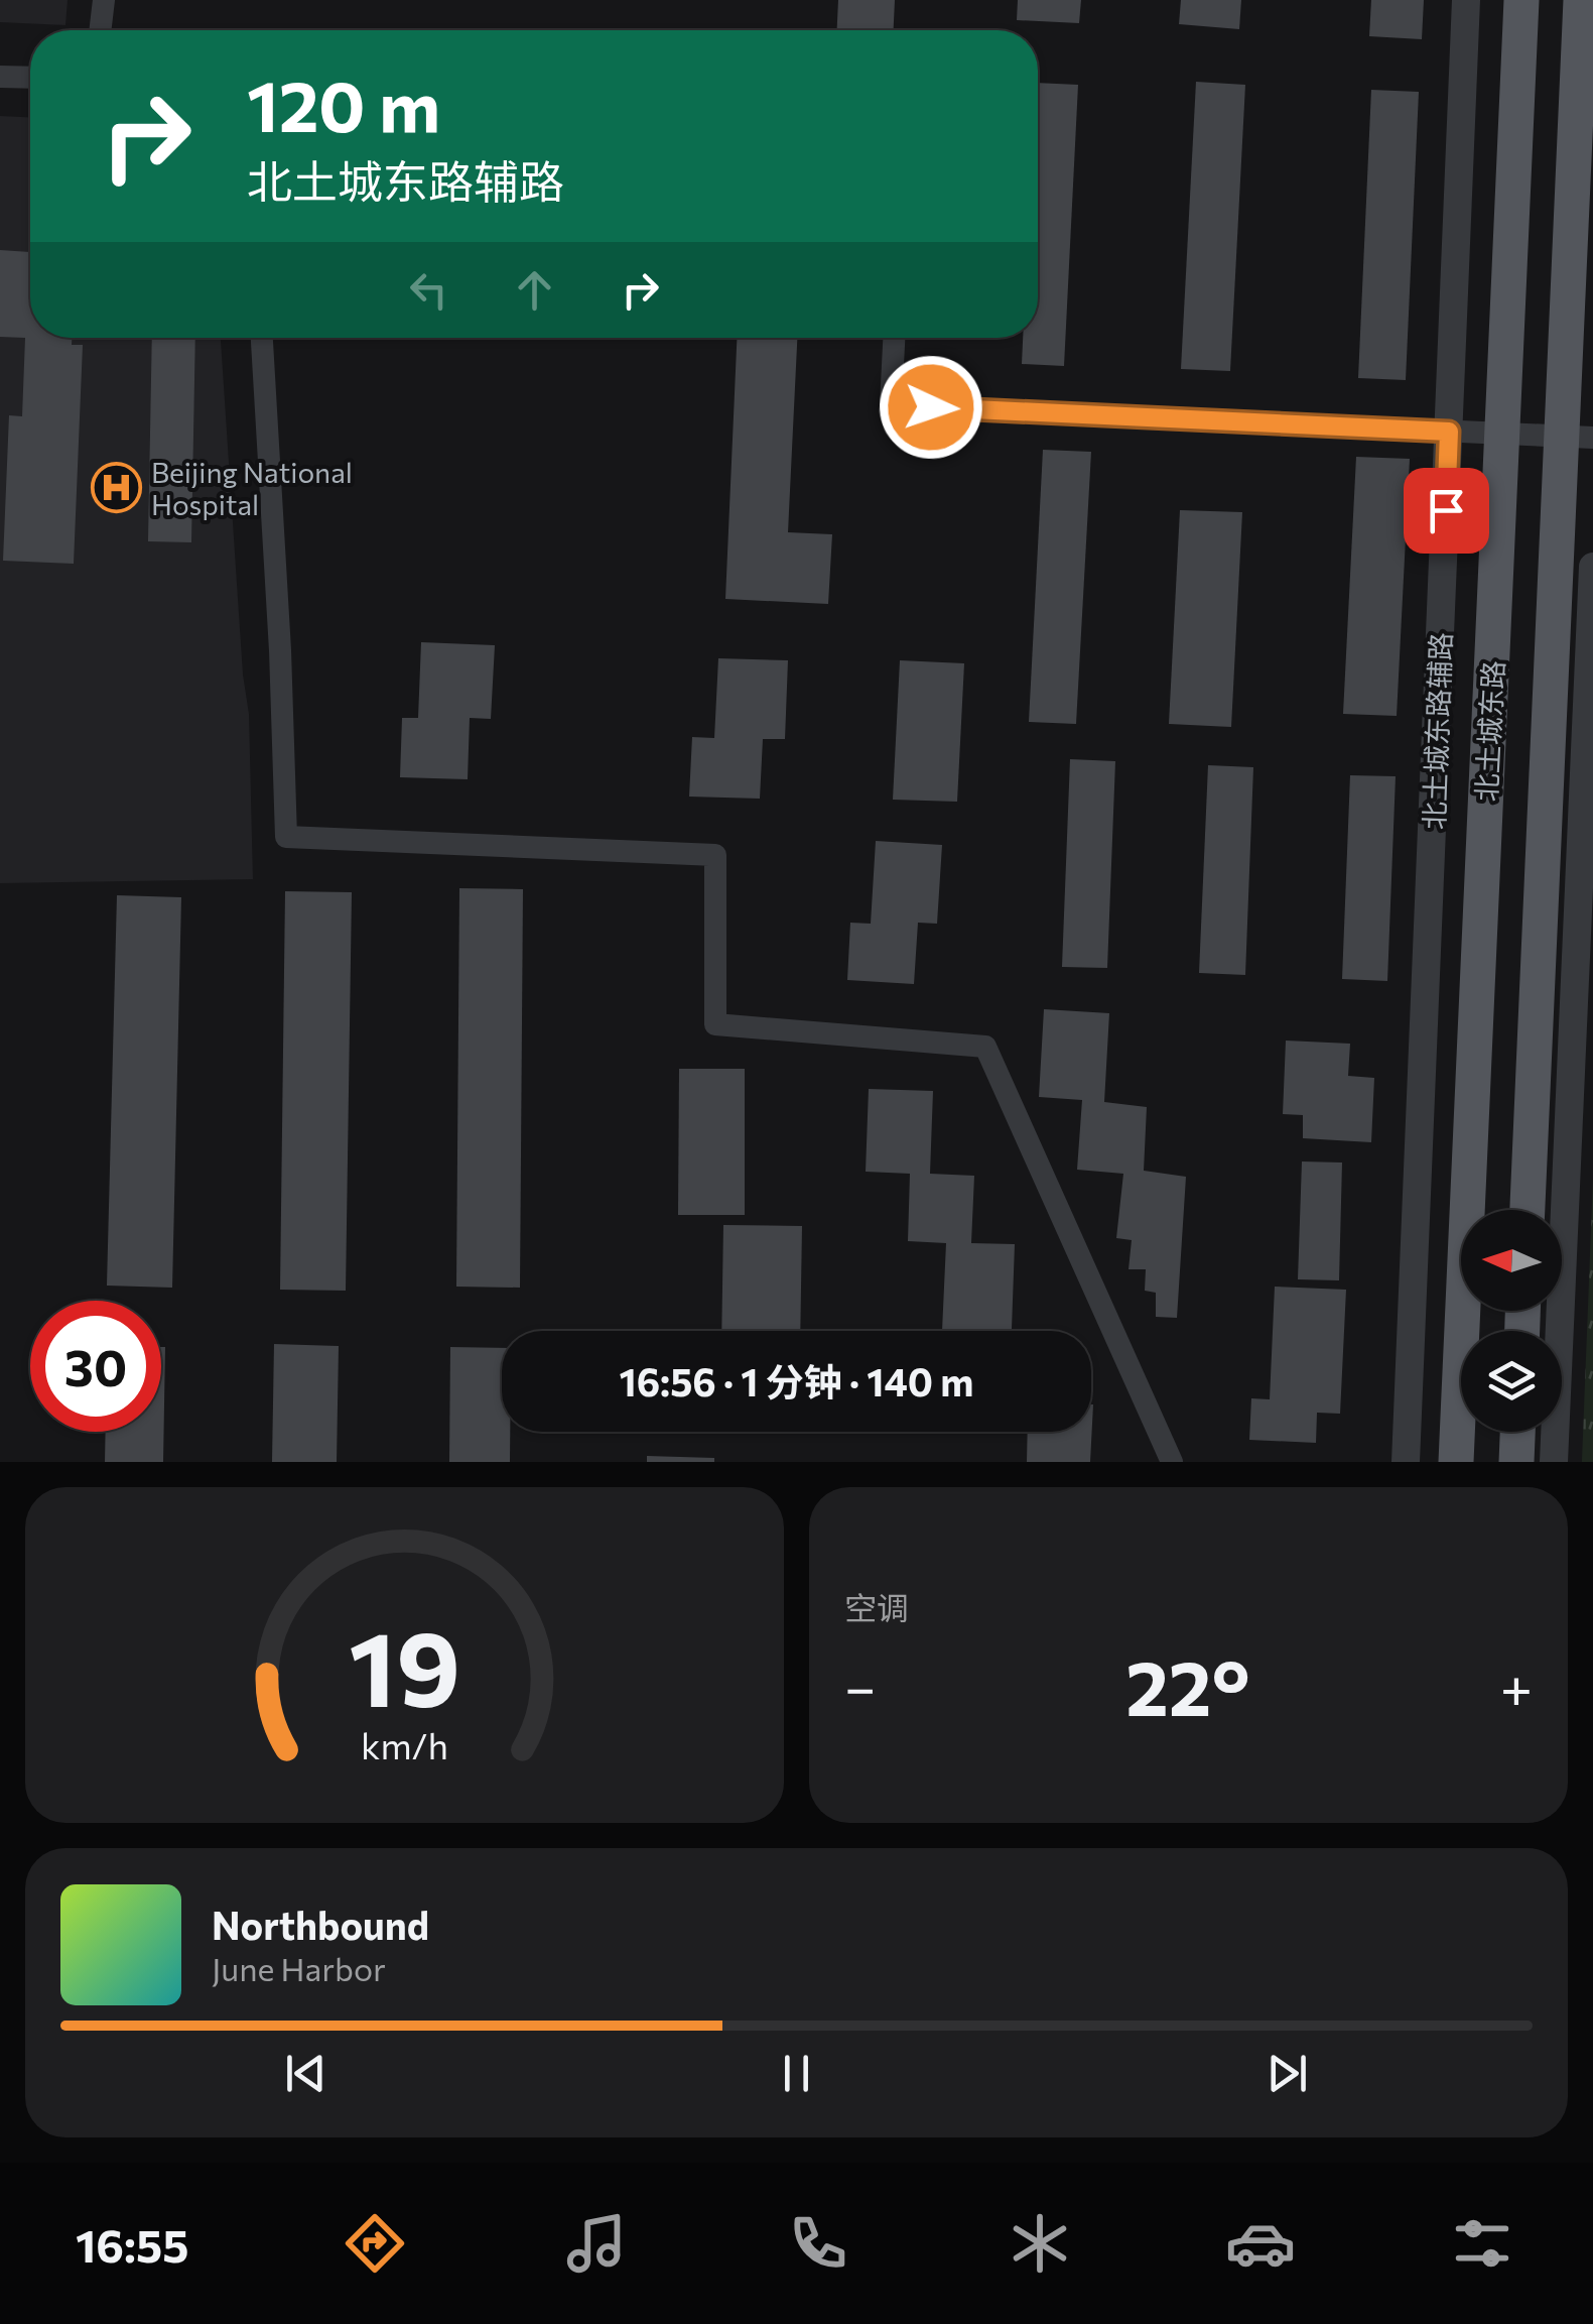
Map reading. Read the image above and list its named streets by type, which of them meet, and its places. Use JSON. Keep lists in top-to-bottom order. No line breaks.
{"streets":{"main road":["北土城东路"],"street":["北土城东路辅路"]},"places":{"hospital":["Beijing National Hospital"]},"north":"left","page":{"turn":["120 m","北土城东路辅路"],"limit":"30","trip":"16:56 · 1 分钟 · 140 m","tile":"空调","heat":["−","22°","+"],"song":["Northbound","June Harbor"],"tabs":"16:55","gauge":["19","km/h"]}}
